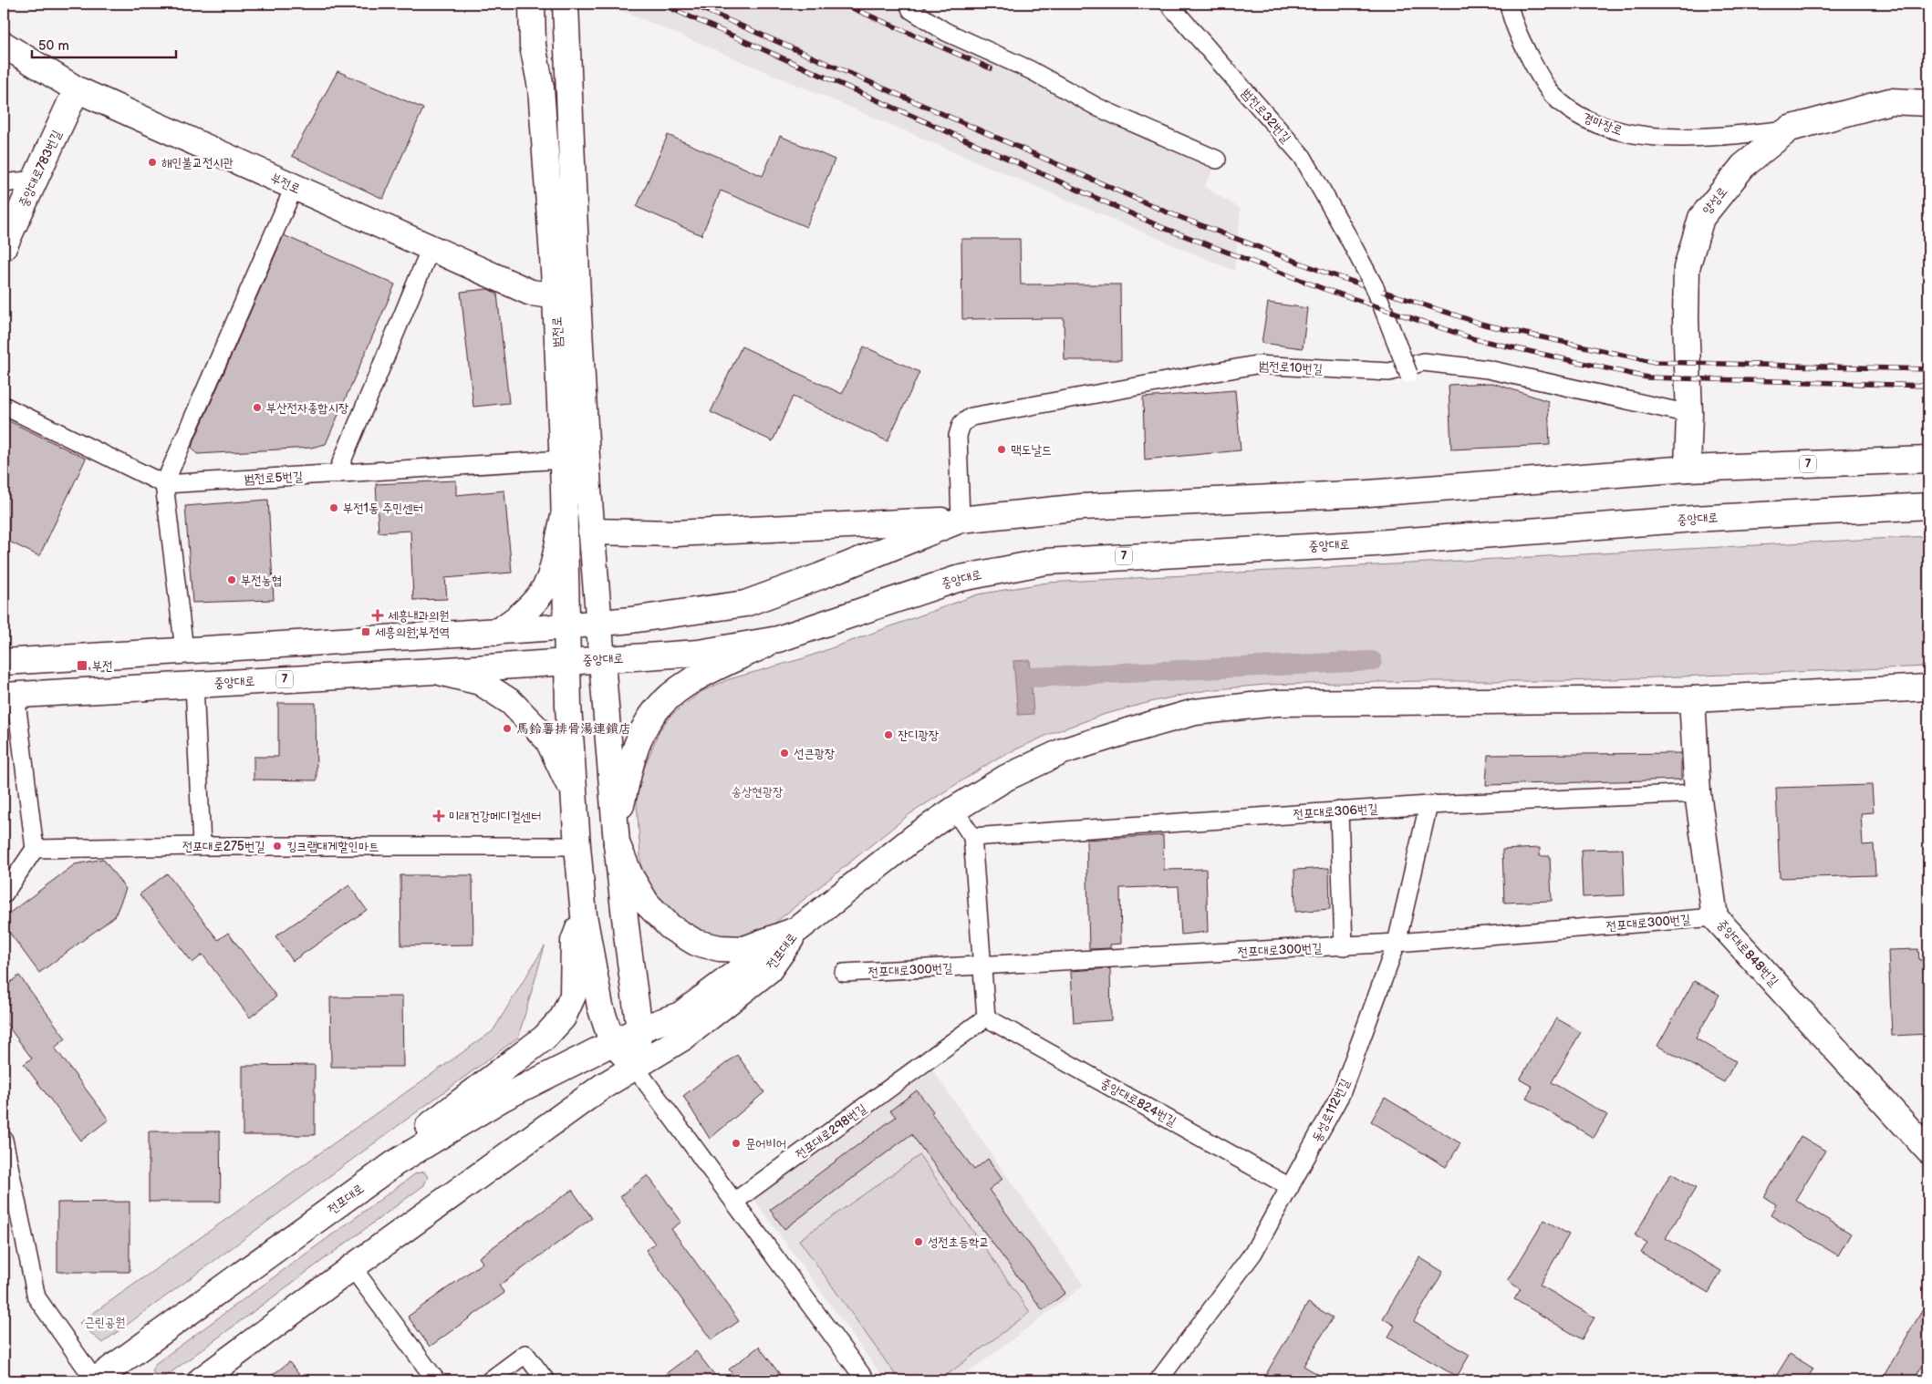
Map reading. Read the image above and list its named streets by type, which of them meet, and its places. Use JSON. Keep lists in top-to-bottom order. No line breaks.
{"streets":{"main road":["중앙대로783번길","부전로","양성로","범전로","7","중앙대로","전포대로","중앙대로848번길"],"street":["범전로32번길","경마장로","범전로10번길","범전로5번길","전포대로306번길","전포대로275번길","전포대로300번길","중앙대로824번길","동성로112번길","전포대로298번길"]},"crossings":[["경마장로","양성로"],["중앙대로783번길","부전로"],["부전로","범전로"],["양성로","범전로10번길"],["양성로","7"],["범전로","7"],["범전로","범전로5번길"],["범전로","중앙대로"],["범전로10번길","7"],["전포대로306번길","중앙대로848번길"],["전포대로306번길","동성로112번길"],["전포대로300번길","중앙대로848번길"],["전포대로300번길","동성로112번길"],["중앙대로824번길","동성로112번길"],["중앙대로824번길","전포대로298번길"]],"parks":["송상현광장","근린공원"],"places":{"other":["해인불교전시관","부산전자종합시장","맥도날드","부전1동 주민센터","부전농협","馬鈴薯排骨湯連鎖店","잔디광장","선큰광장","킹크랩대게할인마트","문어비어","성전초등학교"],"health":["세흥내과의원","미래건강메디컬센터"],"transit":["세흥의원;부전역","부전"]},"scale_bar":"50 m"}
